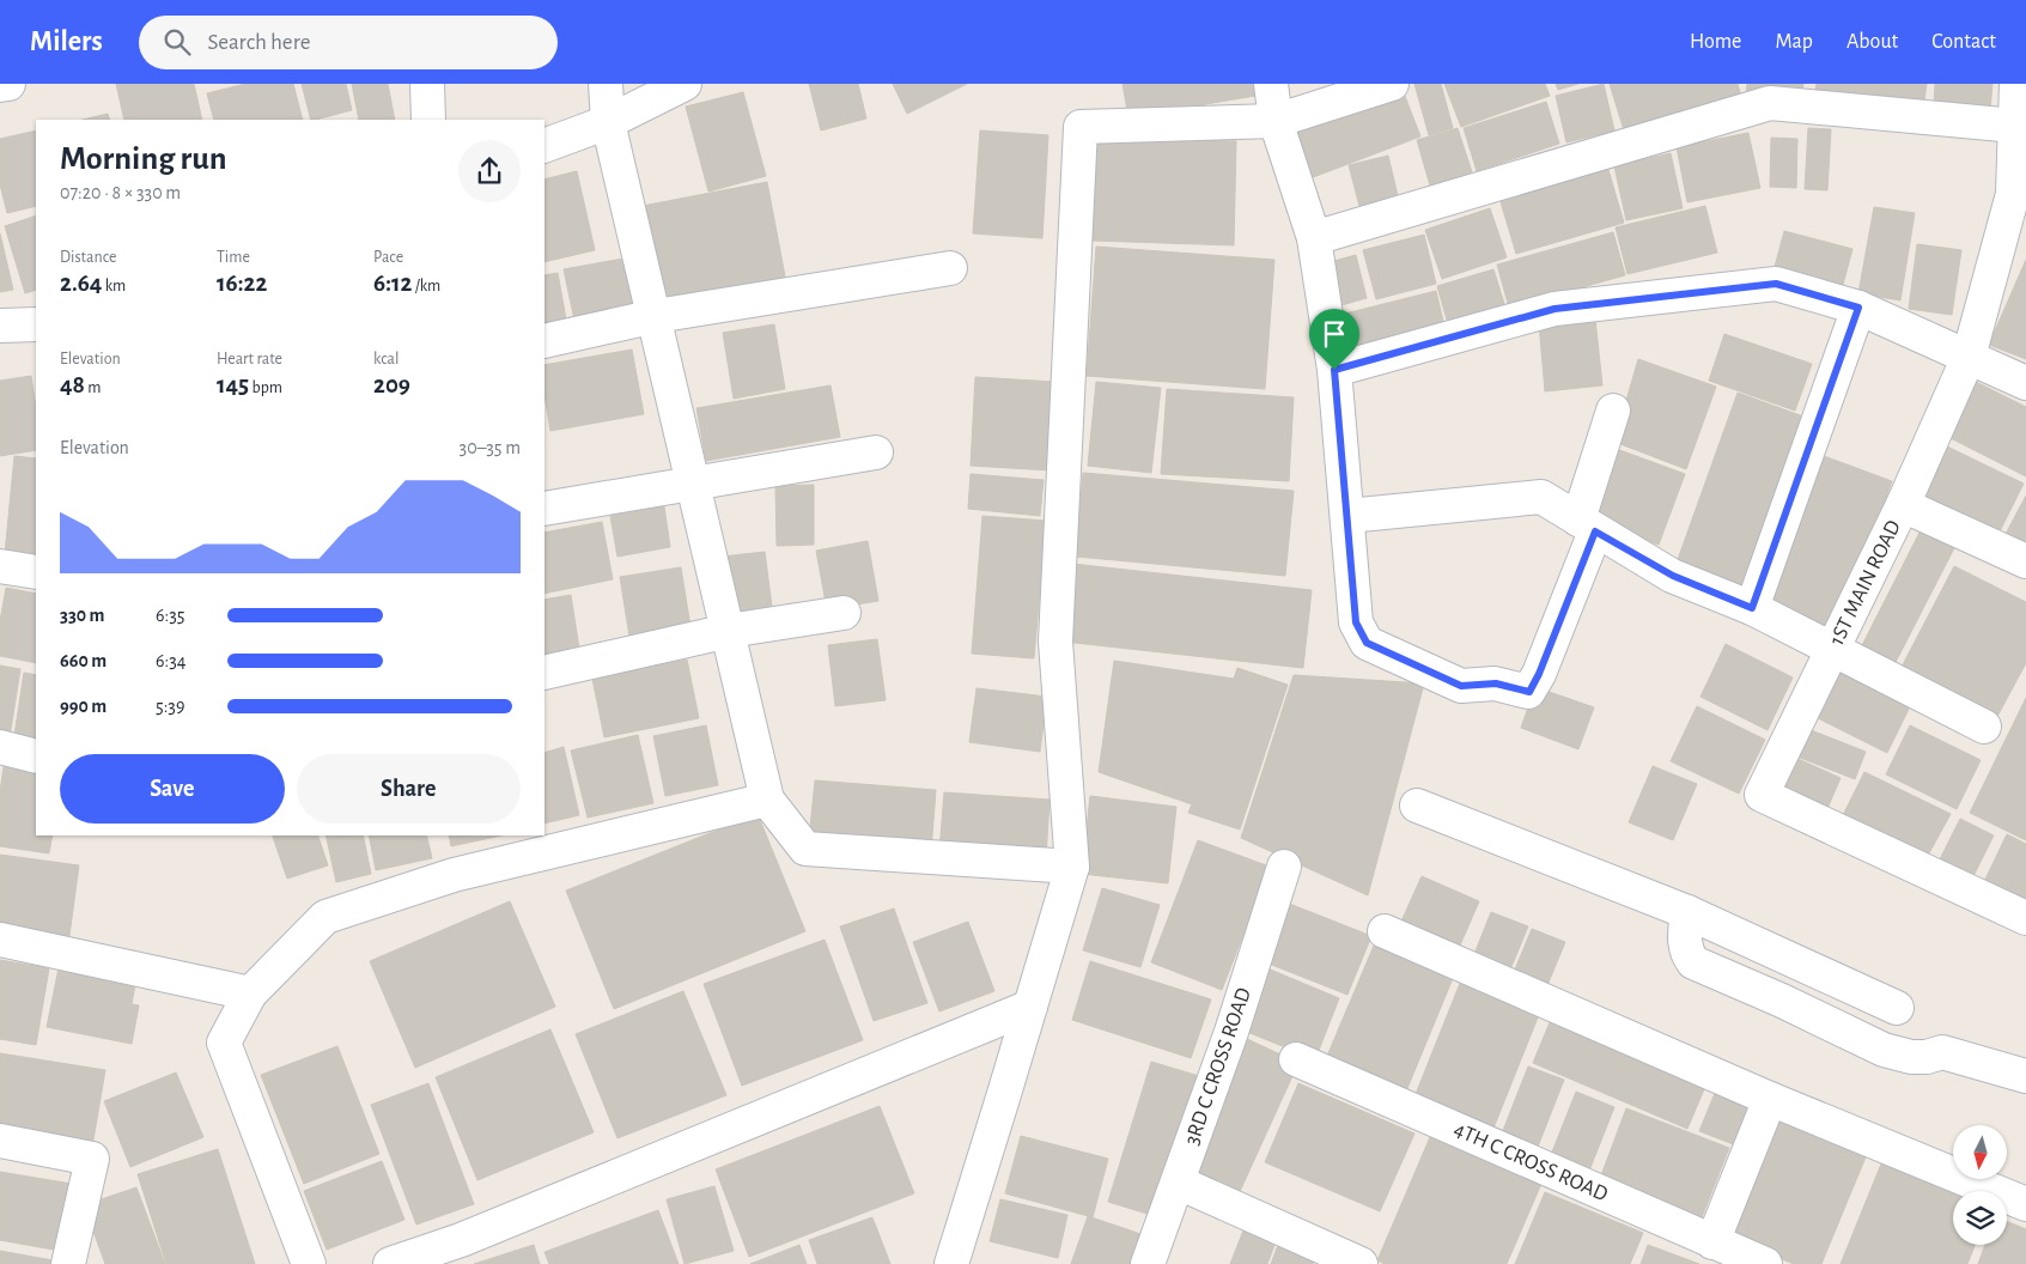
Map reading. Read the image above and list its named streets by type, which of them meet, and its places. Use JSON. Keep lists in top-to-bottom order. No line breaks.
{"streets":{"street":["1ST MAIN ROAD","3RD C CROSS ROAD","4TH C CROSS ROAD"]},"north":"bottom","page":{"header":"Milers","search":"Search here","nav":["Home","Map","About","Contact"],"heading":["Morning run","07:20 · 8 × 330 m"],"stats":[["Distance","2.64 km"],["Time","16:22"],["Pace","6:12 /km"],["Elevation","48 m"],["Heart rate","145 bpm"],["kcal","209"]],"chart":["Elevation","30–35 m"],"list":[{"name":"330 m","note":"6:35"},{"name":"660 m","note":"6:34"},{"name":"990 m","note":"5:39"}],"buttons":["Save","Share"]}}
